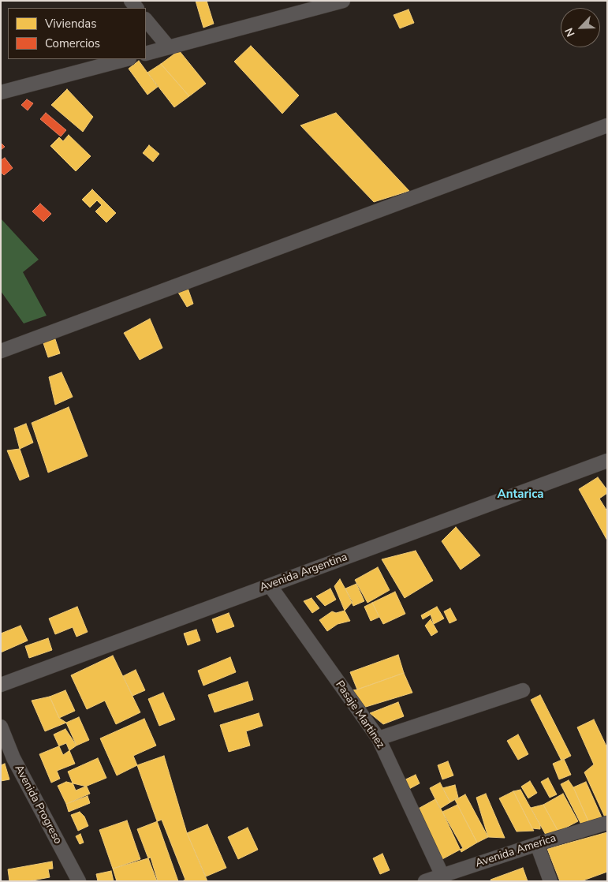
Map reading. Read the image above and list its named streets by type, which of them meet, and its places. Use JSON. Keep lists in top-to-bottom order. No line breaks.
{"streets":{"street":["Avenida Argentina","Pasaje Martinez","Avenida Progreso","Avenida America"]},"crossings":[["Avenida Argentina","Pasaje Martinez"],["Pasaje Martinez","Avenida America"]],"districts":["Antarica"],"legend":["Viviendas","Comercios"],"north":"bottom left"}
